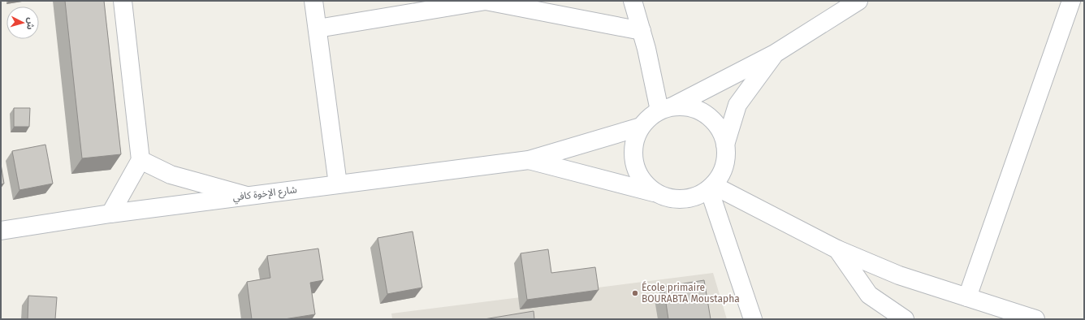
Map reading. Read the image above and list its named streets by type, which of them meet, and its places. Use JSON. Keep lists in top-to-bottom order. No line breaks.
{"streets":{"street":["شارع الإخوة كافي"]},"places":["École primaire BOURABTA Moustapha"],"north":"right"}
